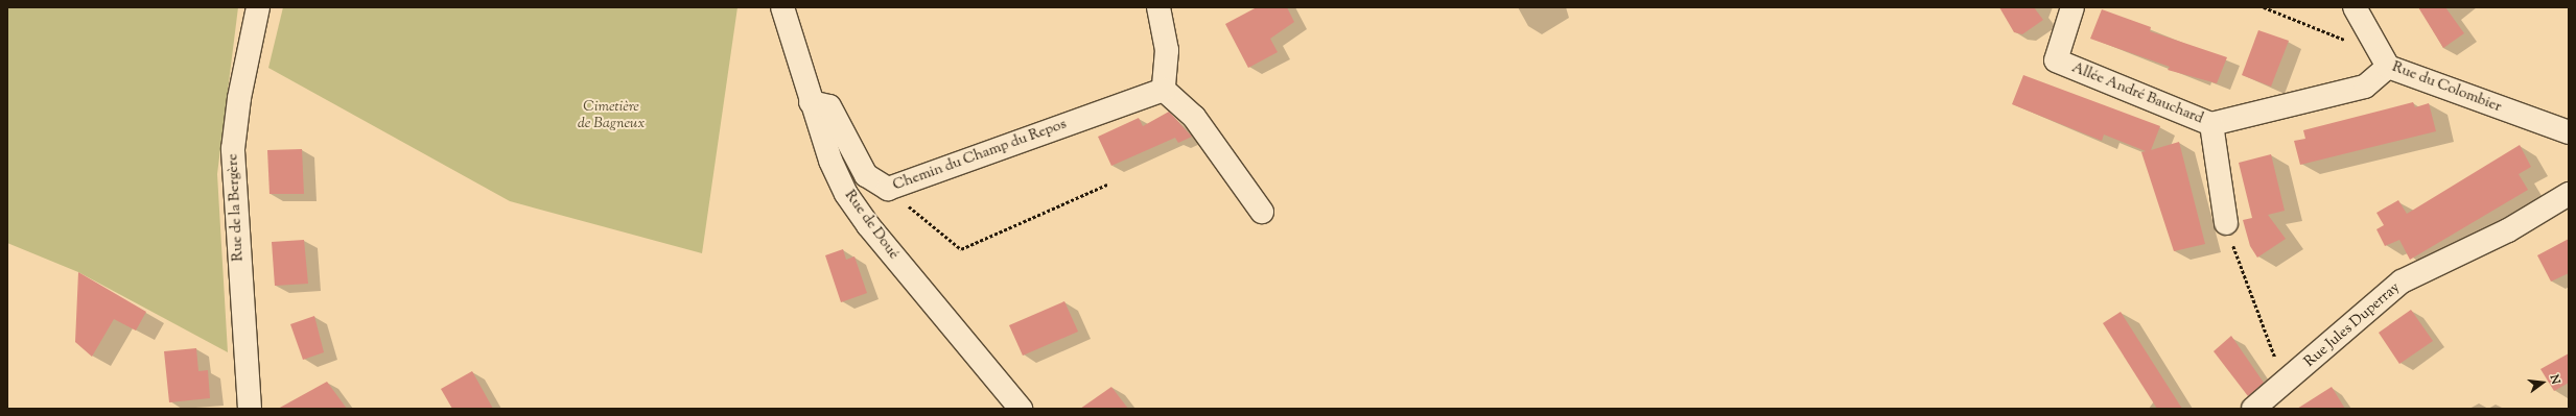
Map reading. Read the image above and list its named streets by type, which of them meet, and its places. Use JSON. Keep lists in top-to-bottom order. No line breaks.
{"streets":{"street":["Rue du Colombier","Allée André Bauchard","Chemin du Champ du Repos","Rue de la Bergère","Rue de Doué","Rue Jules Duperray"]},"crossings":[["Rue du Colombier","Allée André Bauchard"],["Chemin du Champ du Repos","Rue de Doué"]],"parks":["Cimetière de Bagneux"],"north":"right"}
